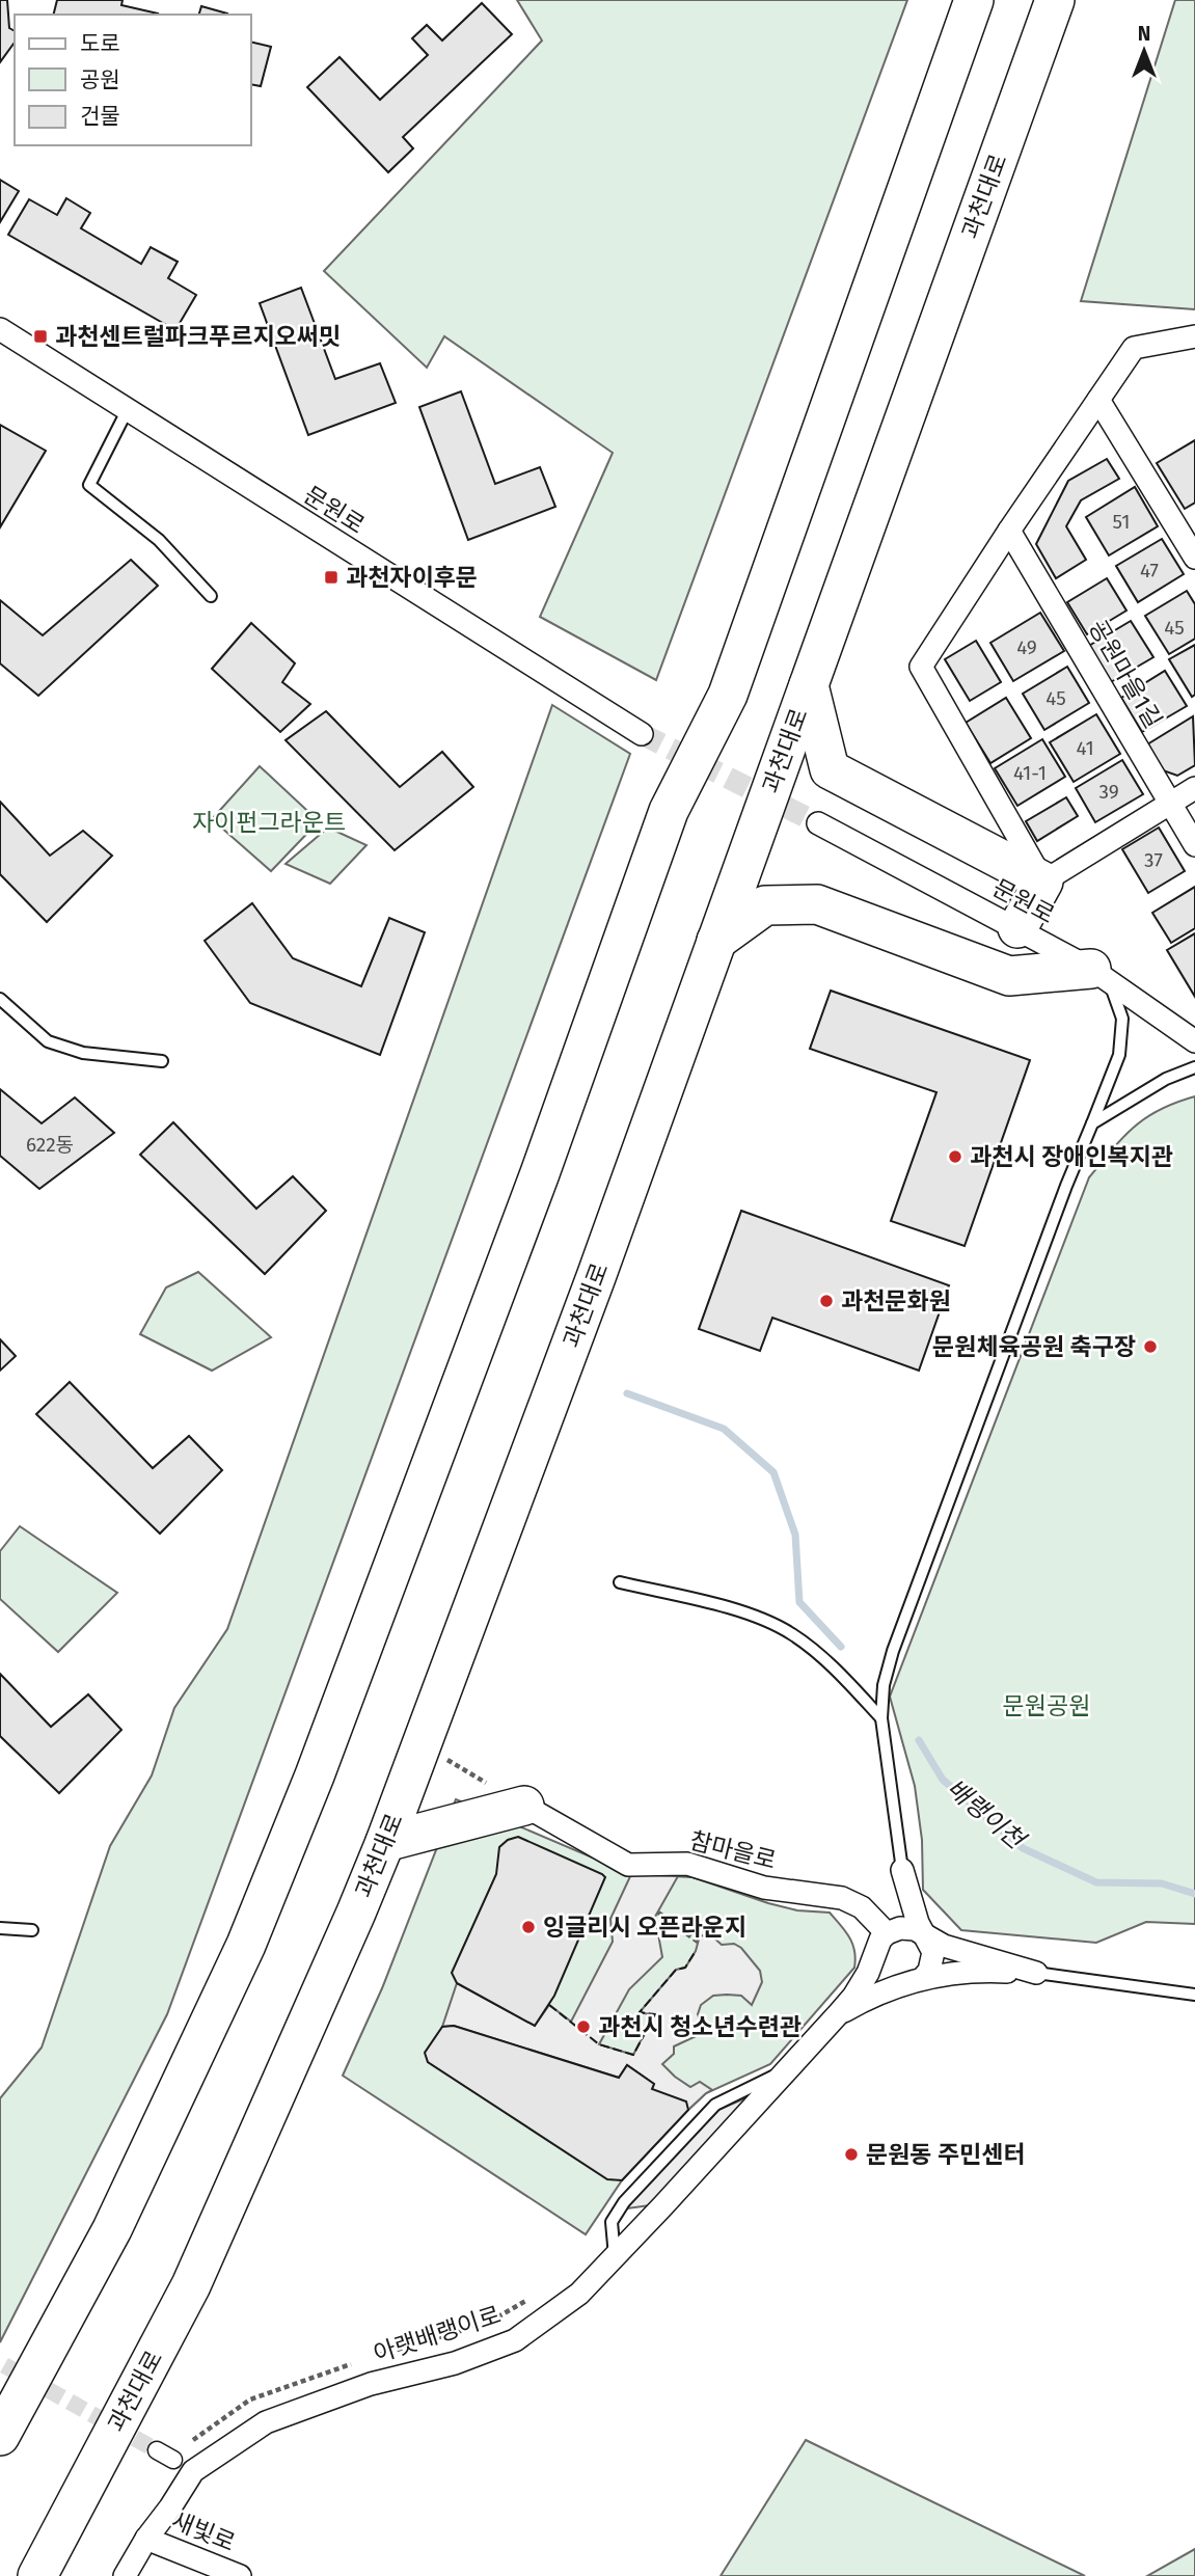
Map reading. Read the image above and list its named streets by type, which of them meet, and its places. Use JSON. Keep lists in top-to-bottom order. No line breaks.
{"streets":{"highway":["과천대로"],"street":["문원로","공원마을1길","참마을로","아랫배랭이로","새빛로"]},"crossings":[["아랫배랭이로","새빛로"]],"water":["배랭이천"],"parks":["자이펀그라운트","문원공원"],"places":{"transit":["과천센트럴파크푸르지오써밋","과천자이후문"],"other":["과천시 장애인복지관","과천문화원","문원체육공원 축구장","잉글리시 오픈라운지","과천시 청소년수련관","문원동 주민센터"]},"house_numbers":["51","47","45","49","45","41","41-1","39","37","622동"],"legend":["도로","공원","건물"],"north":"top"}
